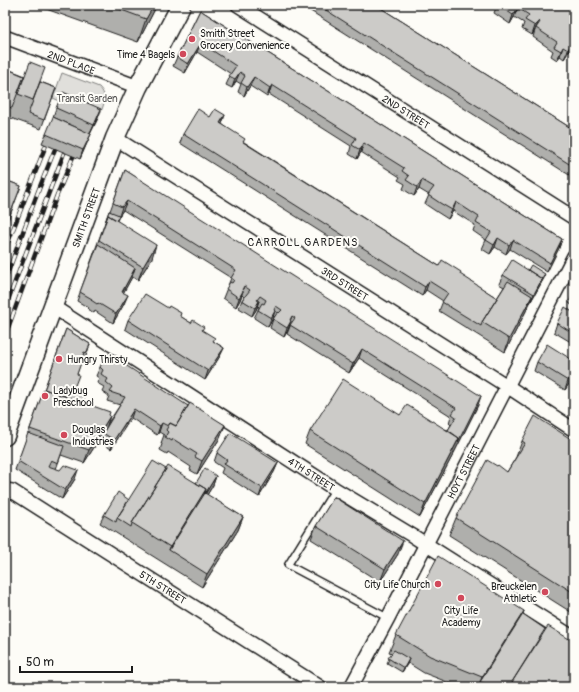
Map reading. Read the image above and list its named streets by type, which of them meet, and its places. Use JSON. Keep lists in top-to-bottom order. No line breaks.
{"streets":{"street":["2ND PLACE","2ND STREET","SMITH STREET","3RD STREET","HOYT STREET","4TH STREET","5TH STREET"]},"crossings":[["2ND PLACE","SMITH STREET"],["SMITH STREET","3RD STREET"],["SMITH STREET","4TH STREET"],["3RD STREET","HOYT STREET"],["HOYT STREET","4TH STREET"]],"districts":["CARROLL GARDENS"],"parks":["Transit Garden"],"places":["Smith Street Grocery Convenience","Time 4 Bagels","Hungry Thirsty","Ladybug Preschool","Douglas Industries","City Life Church","Breuckelen Athletic","City Life Academy"],"scale_bar":"50 m"}
